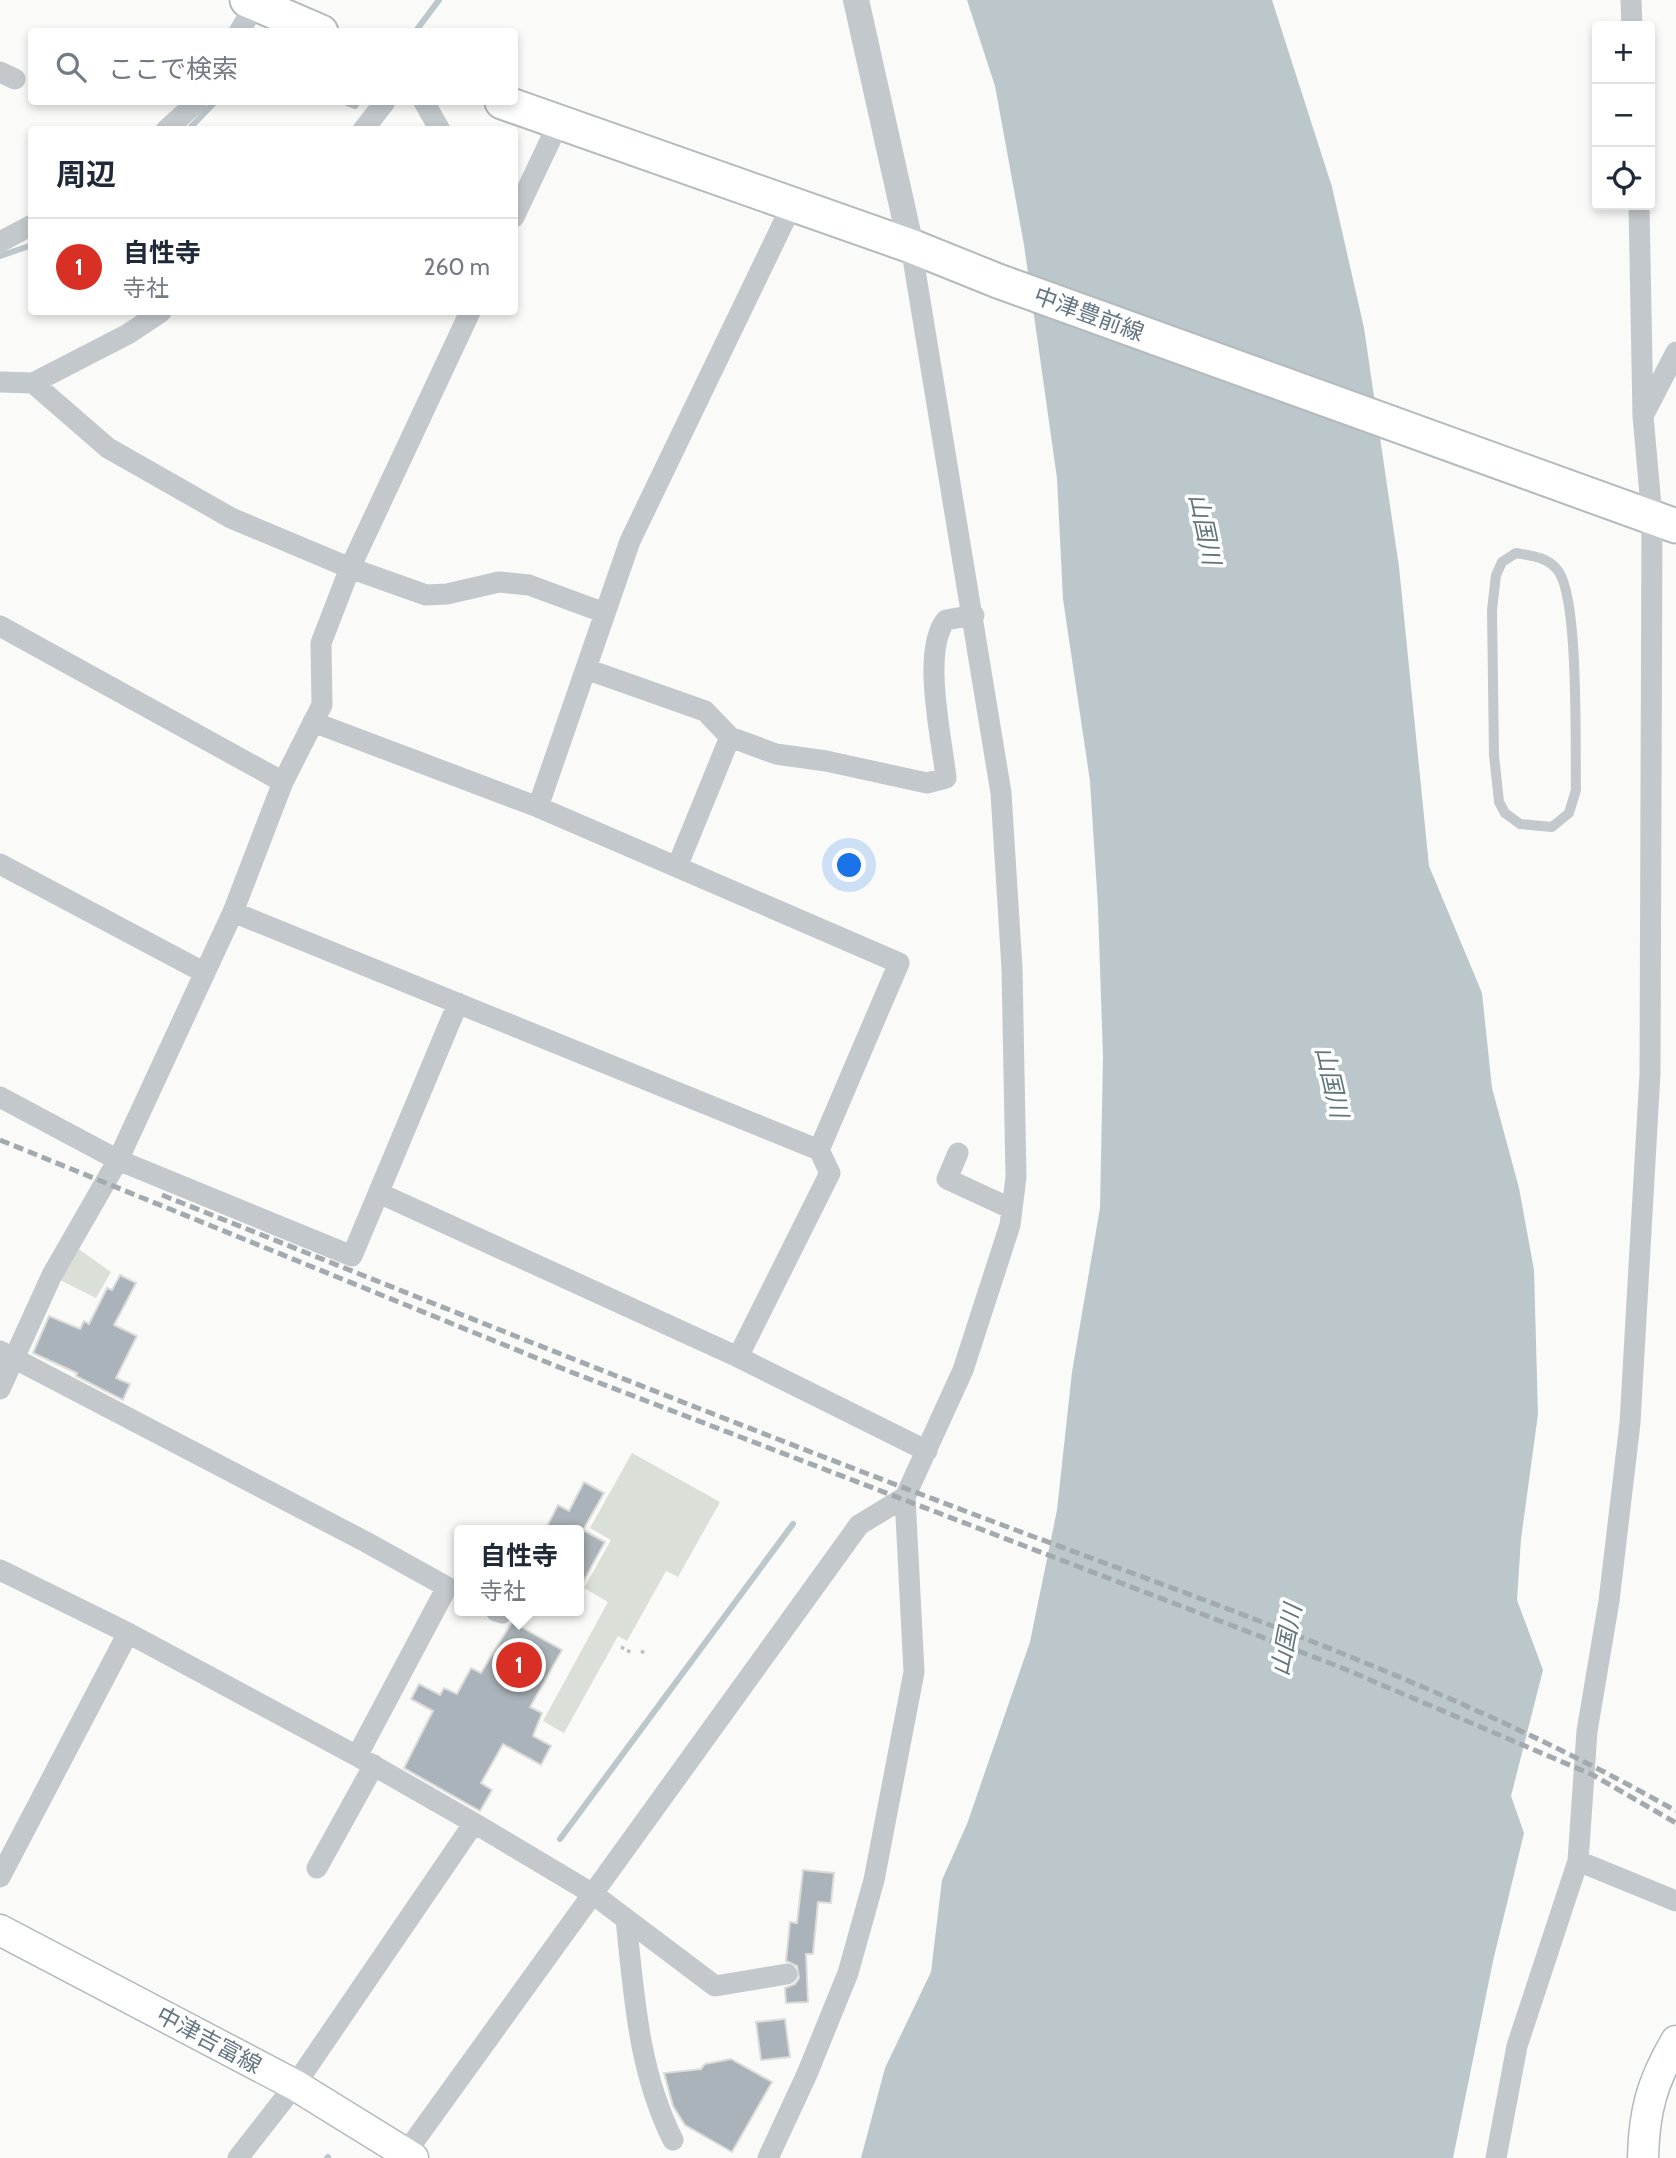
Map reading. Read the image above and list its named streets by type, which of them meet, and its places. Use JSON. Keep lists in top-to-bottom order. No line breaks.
{"streets":{"main road":["中津豊前線","中津吉富線"]},"water":["山国川"],"page":{"map_buttons":["+","−"],"search":"ここで検索","heading":"周辺","list":[{"mark":"1","name":"自性寺","note":"寺社","value":"260 m"}],"popup":["自性寺","寺社"],"pins":"1"}}
